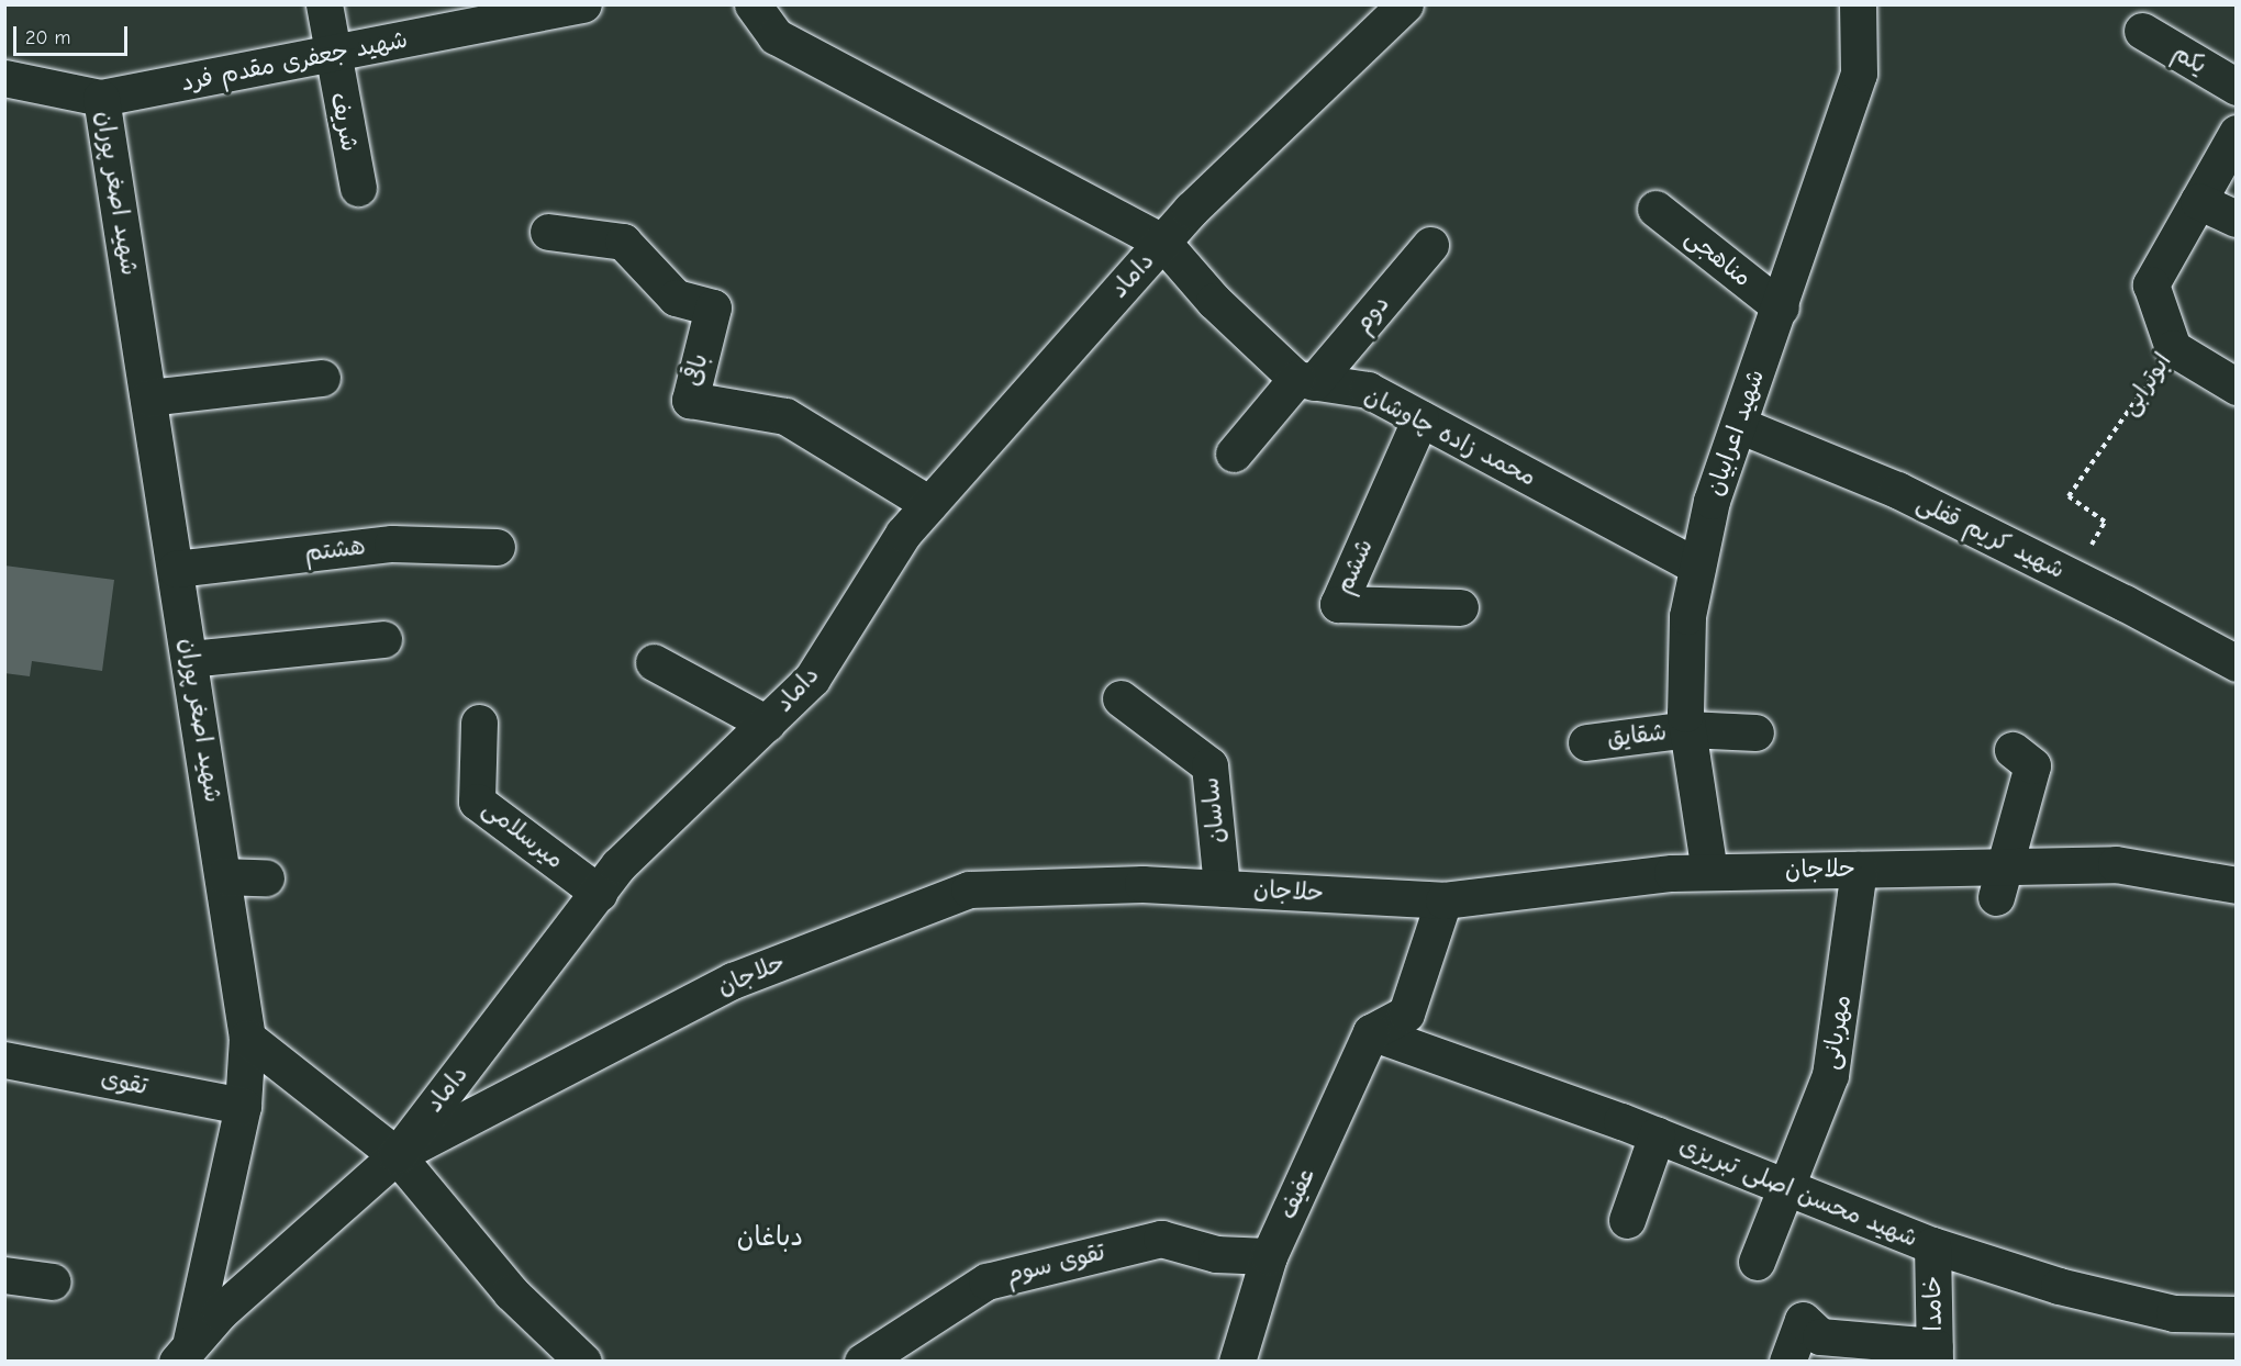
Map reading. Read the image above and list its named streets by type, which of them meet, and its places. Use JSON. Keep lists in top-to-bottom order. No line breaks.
{"streets":{"street":["یکم","شهید جعفری مقدم فرد","شریف","شهید اصغر پوران","مناهجی","داماد","دوم","باقی","ابوترابی","شهید اعرابیان","محمد زاده چاوشان","شهید کریم قفلی","هشتم","ششم","شقایق","ساسان","میرسلامی","حلاجان","مهربانی","تقوی","شهید محسن اصلی تبریزی","عفیف","تقوی سوم","خامدا"]},"crossings":[["شهید جعفری مقدم فرد","شریف"],["شهید جعفری مقدم فرد","شهید اصغر پوران"],["شهید اصغر پوران","داماد"],["شهید اصغر پوران","هشتم"],["شهید اصغر پوران","تقوی"],["مناهجی","شهید اعرابیان"],["داماد","باقی"],["داماد","میرسلامی"],["داماد","حلاجان"],["دوم","محمد زاده چاوشان"],["ابوترابی","شهید کریم قفلی"],["شهید اعرابیان","محمد زاده چاوشان"],["شهید اعرابیان","شهید کریم قفلی"],["شهید اعرابیان","شقایق"],["شهید اعرابیان","حلاجان"],["محمد زاده چاوشان","ششم"],["ساسان","حلاجان"],["حلاجان","مهربانی"],["مهربانی","شهید محسن اصلی تبریزی"],["شهید محسن اصلی تبریزی","عفیف"],["شهید محسن اصلی تبریزی","خامدا"],["عفیف","تقوی سوم"]],"districts":["دباغان"],"scale_bar":"20 m"}
